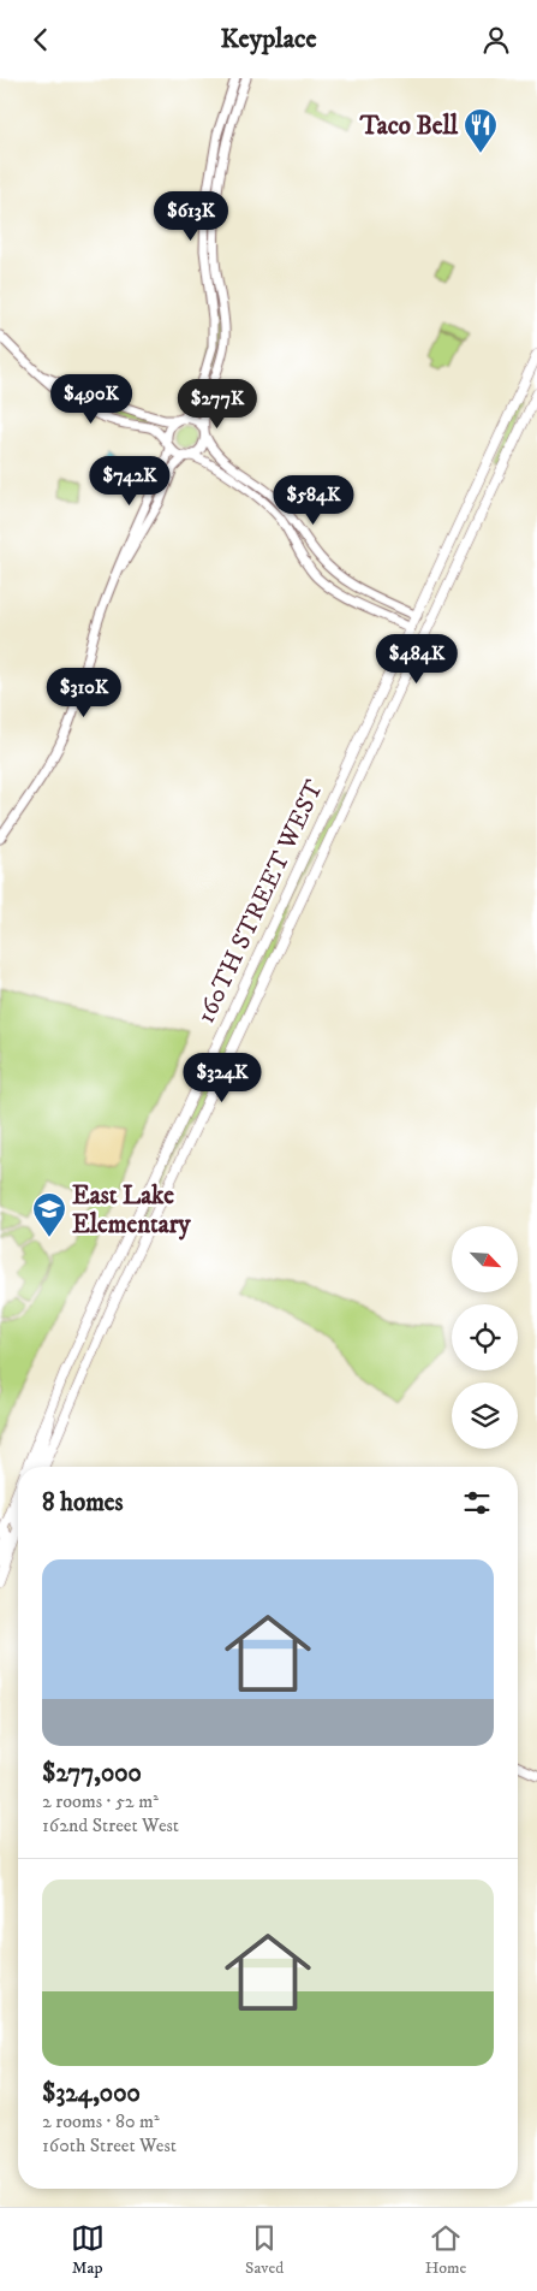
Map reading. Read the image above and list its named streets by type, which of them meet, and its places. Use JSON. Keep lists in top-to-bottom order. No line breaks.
{"streets":{"main road":["160TH STREET WEST"]},"places":{"restaurant":["Taco Bell"],"school or university":["East Lake Elementary"]},"north":"bottom right","page":{"header":"Keyplace","price":["$613K","$490K","$277K","$742K","$584K","$484K","$310K","$324K"],"heading":"8 homes","list":[{"name":"$277,000","note":"2 rooms · 52 m² · 162nd Street West"},{"name":"$324,000","note":"2 rooms · 80 m² · 160th Street West"}],"tabs":["Map","Saved","Home"]}}
